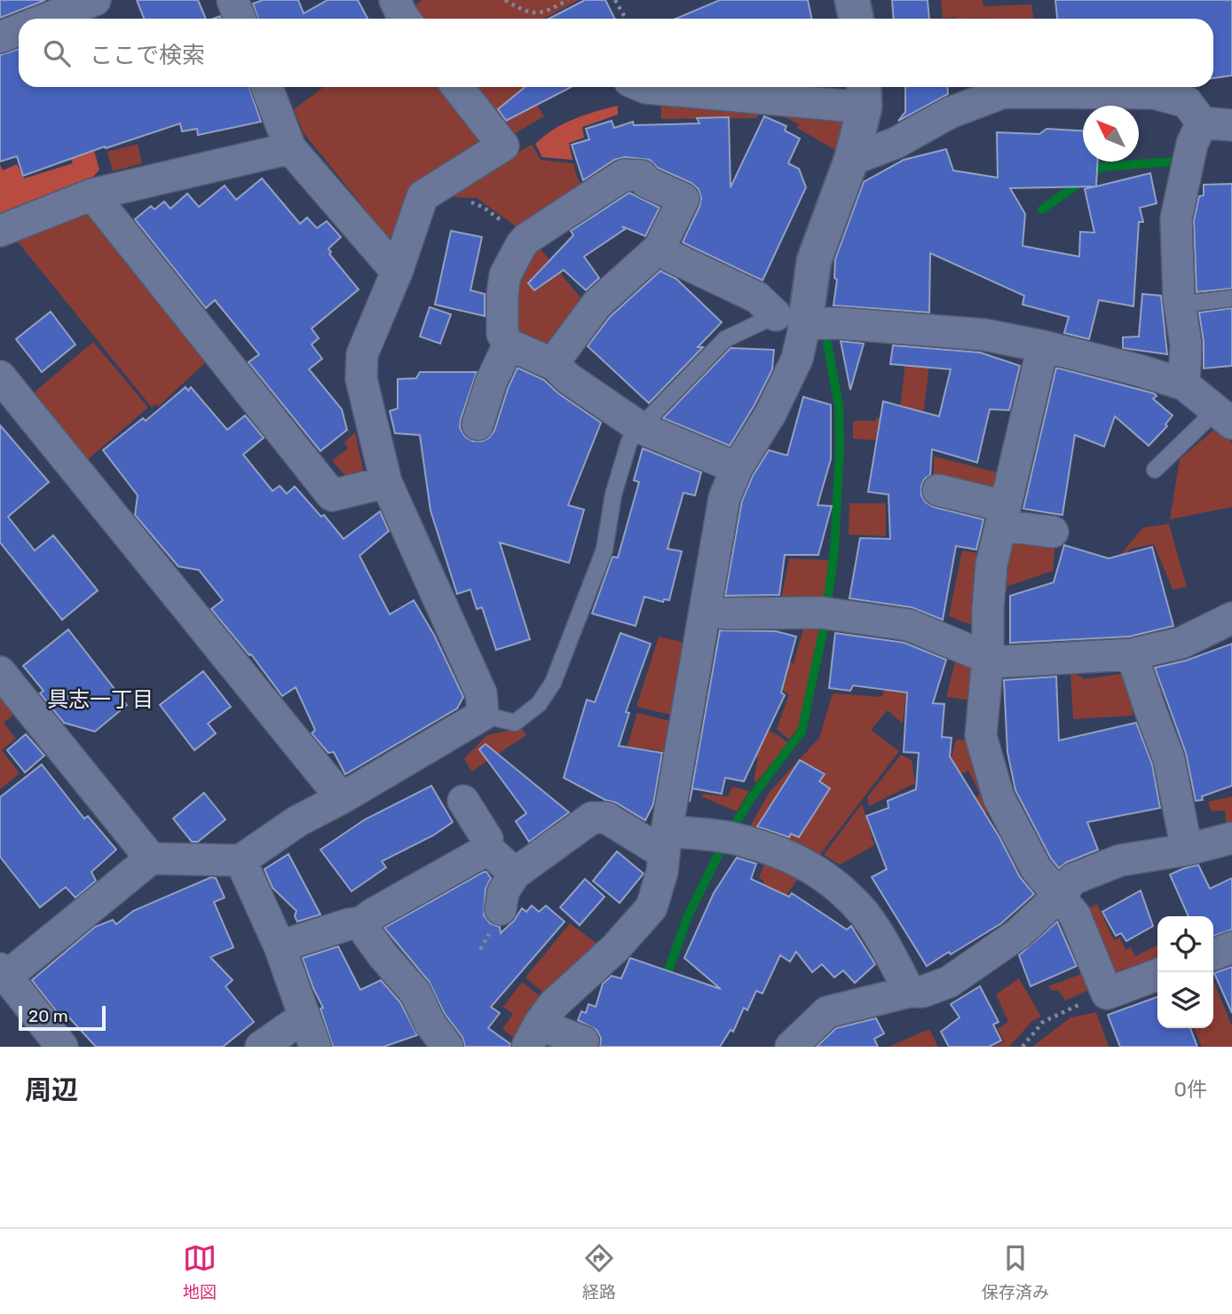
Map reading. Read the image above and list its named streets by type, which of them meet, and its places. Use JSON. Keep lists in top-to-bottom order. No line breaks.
{"districts":["具志一丁目"],"scale_bar":"20 m","north":"top left","page":{"search":"ここで検索","scale":"20 m","heading":["周辺","0件"],"nav":["地図","経路","保存済み"]}}
